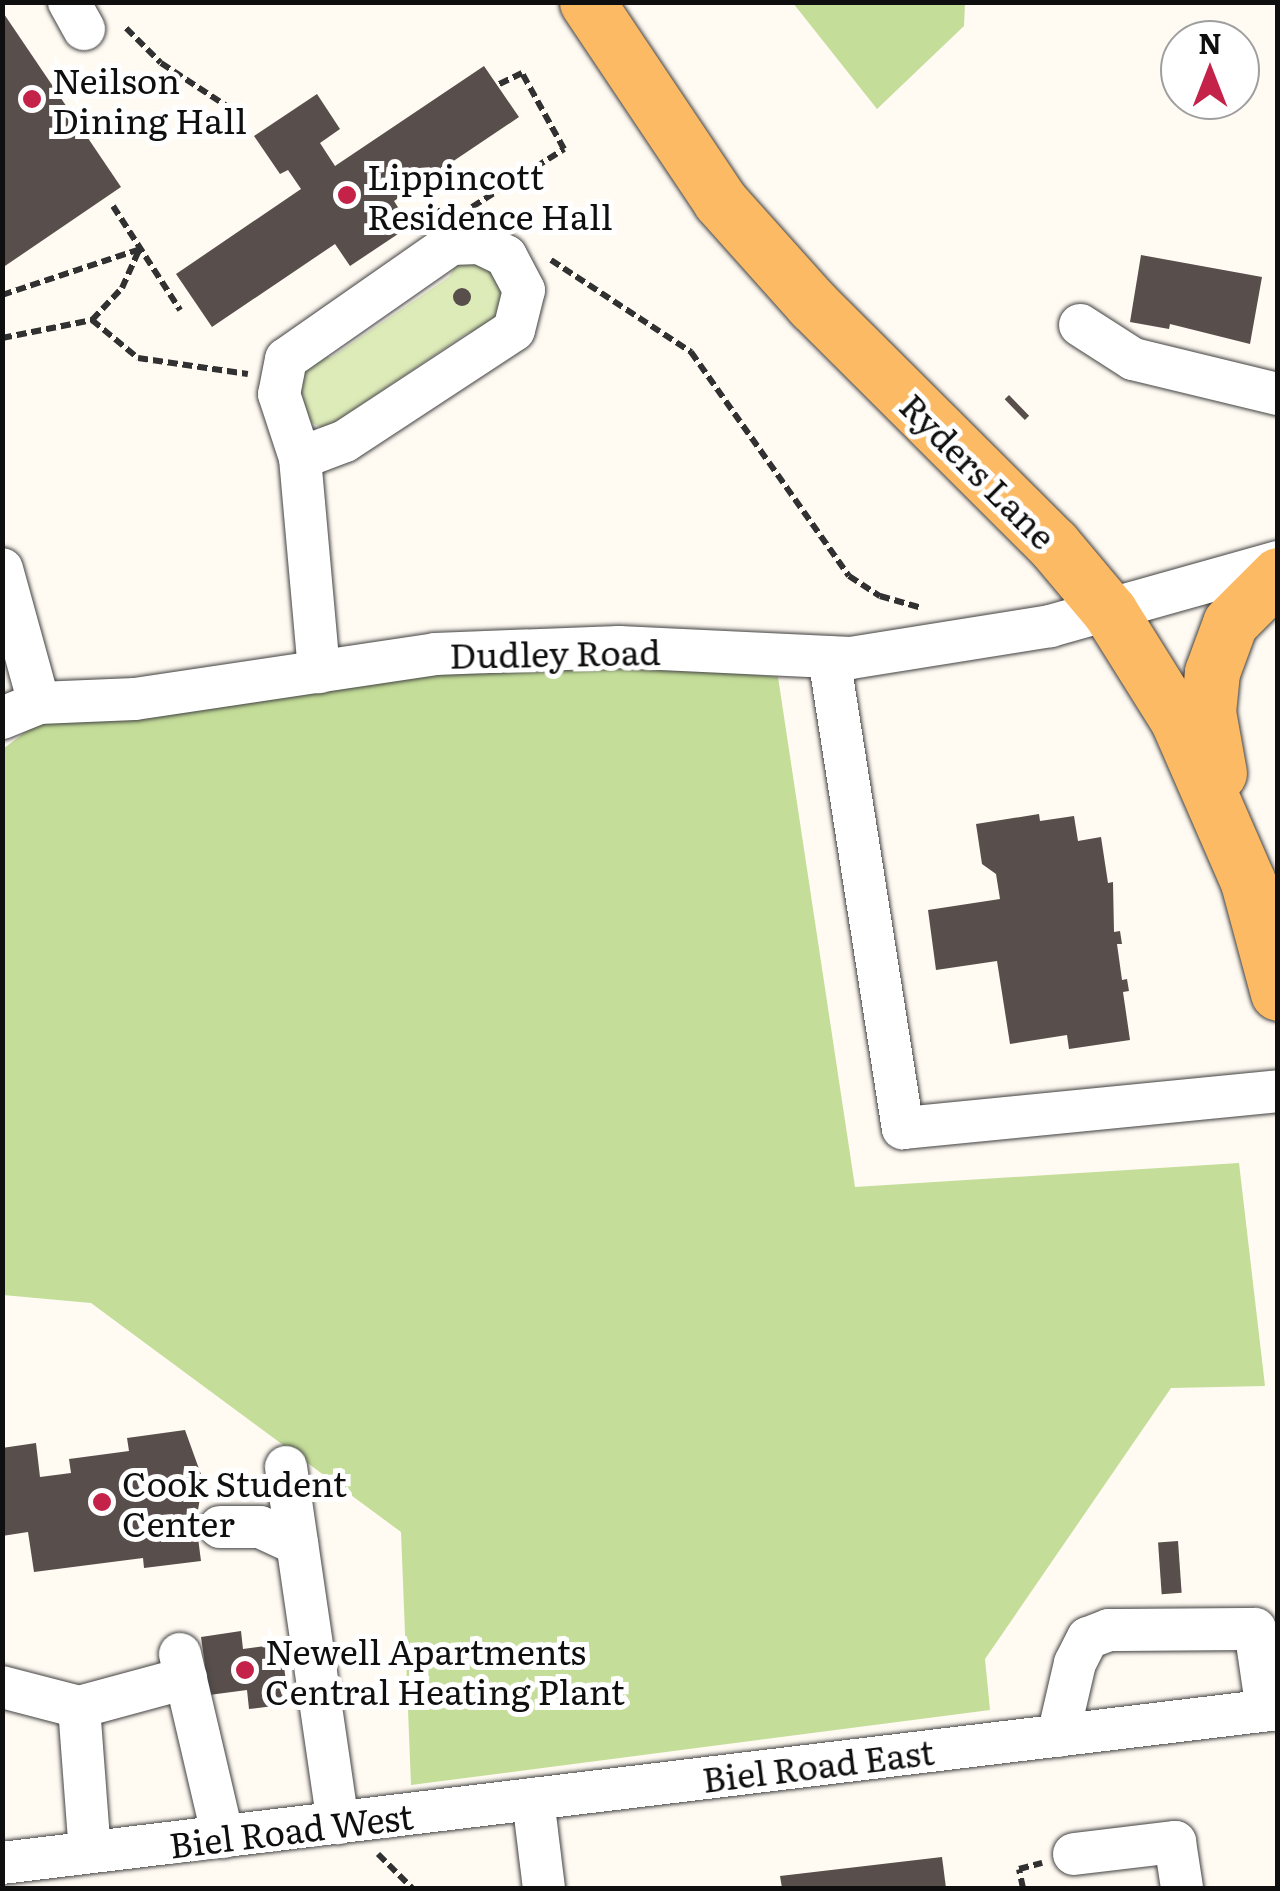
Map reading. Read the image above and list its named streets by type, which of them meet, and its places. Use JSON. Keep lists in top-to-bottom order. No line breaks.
{"streets":{"main road":["Ryders Lane"],"street":["Dudley Road","Biel Road East","Biel Road West"]},"crossings":[["Ryders Lane","Dudley Road"],["Biel Road East","Biel Road West"]],"places":["Neilson Dining Hall","Lippincott Residence Hall","Cook Student Center","Newell Apartments Central Heating Plant"],"north":"top"}
